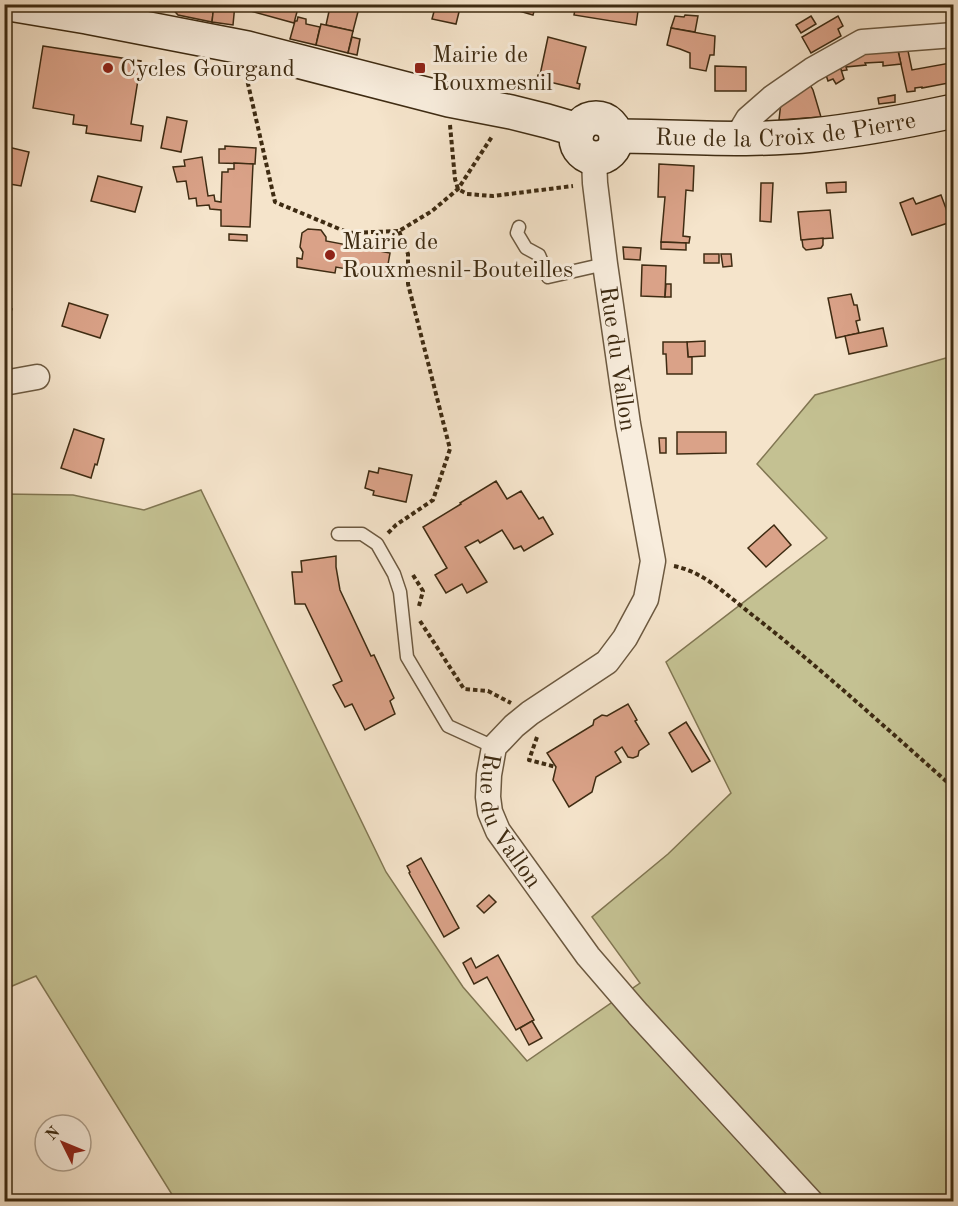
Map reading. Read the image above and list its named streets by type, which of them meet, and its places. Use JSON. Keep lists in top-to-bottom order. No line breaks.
{"streets":{"main road":["Rue de la Croix de Pierre"],"street":["Rue du Vallon"]},"crossings":[["Rue de la Croix de Pierre","Rue du Vallon"]],"places":{"other":["Cycles Gourgand","Mairie de Rouxmesnil-Bouteilles"],"transit":["Mairie de Rouxmesnil"]},"north":"top left"}
